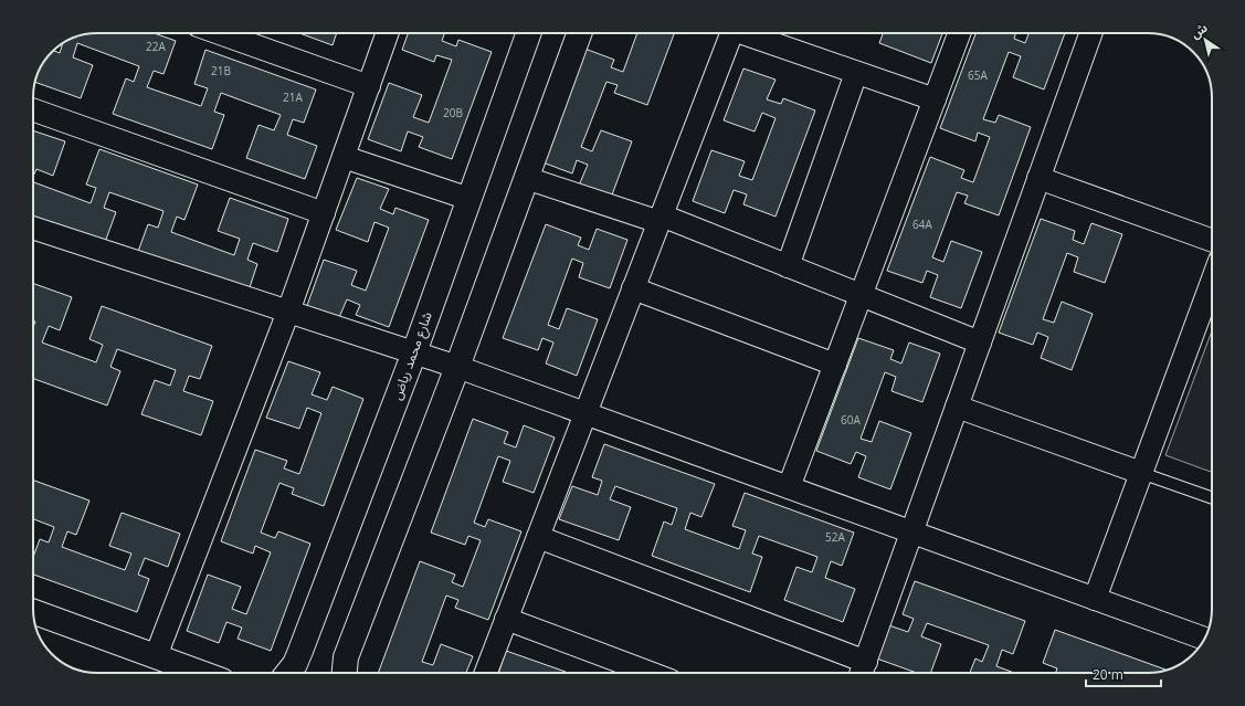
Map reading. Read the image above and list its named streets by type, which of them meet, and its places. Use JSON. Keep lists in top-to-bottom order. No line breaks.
{"streets":{"street":["شارع محمد رياض"]},"house_numbers":["22A","21B","65A","21A","20B","64A","60A","52A"],"scale_bar":"20 m","north":"top left"}
